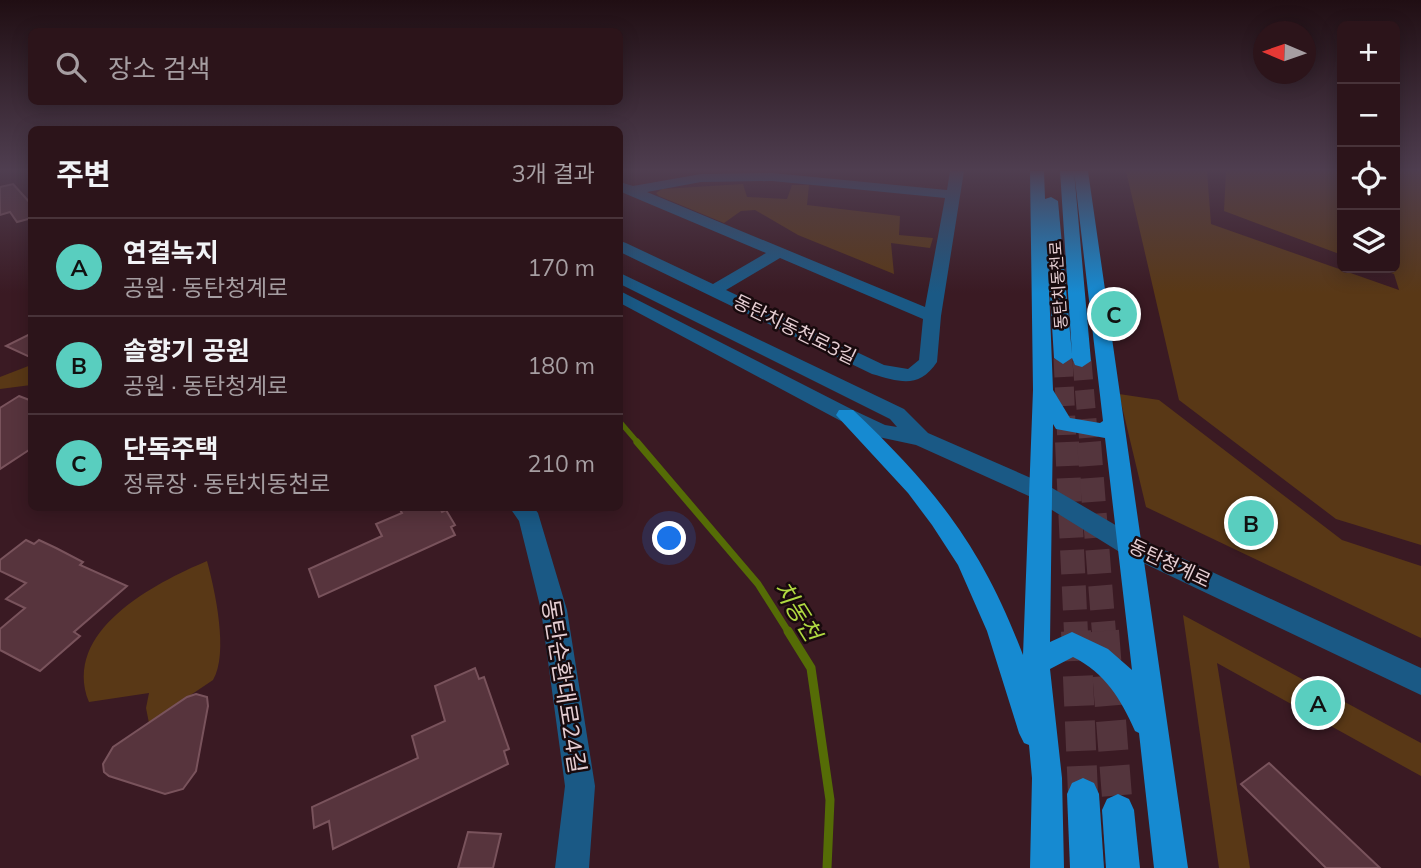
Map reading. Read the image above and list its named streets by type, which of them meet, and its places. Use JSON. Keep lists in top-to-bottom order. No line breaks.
{"streets":{"main road":["동탄치동천로"],"street":["동탄치동천로3길","동탄청계로","동탄순환대로24길"]},"water":["치동천"],"north":"left","page":{"map_buttons":["+","−"],"search":"장소 검색","heading":["주변","3개 결과"],"list":[{"mark":"A","name":"연결녹지","note":"공원 · 동탄청계로","value":"170 m"},{"mark":"B","name":"솔향기 공원","note":"공원 · 동탄청계로","value":"180 m"},{"mark":"C","name":"단독주택","note":"정류장 · 동탄치동천로","value":"210 m"}],"pins":["C","B","A"]}}
